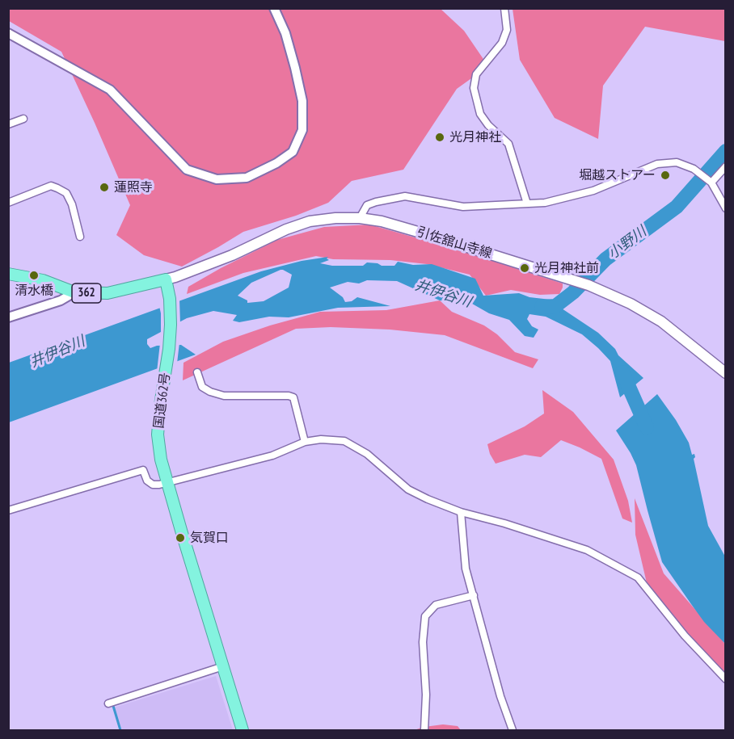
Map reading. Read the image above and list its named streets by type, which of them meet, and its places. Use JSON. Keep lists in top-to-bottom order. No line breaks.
{"streets":{"highway":["362","国道362号"],"main road":["引佐舘山寺線"]},"crossings":[["引佐舘山寺線","362"],["引佐舘山寺線","国道362号"],["362","国道362号"]],"water":["小野川","井伊谷川"],"places":["光月神社","堀越ストアー","蓮照寺","光月神社前","清水橋","気賀口"]}
